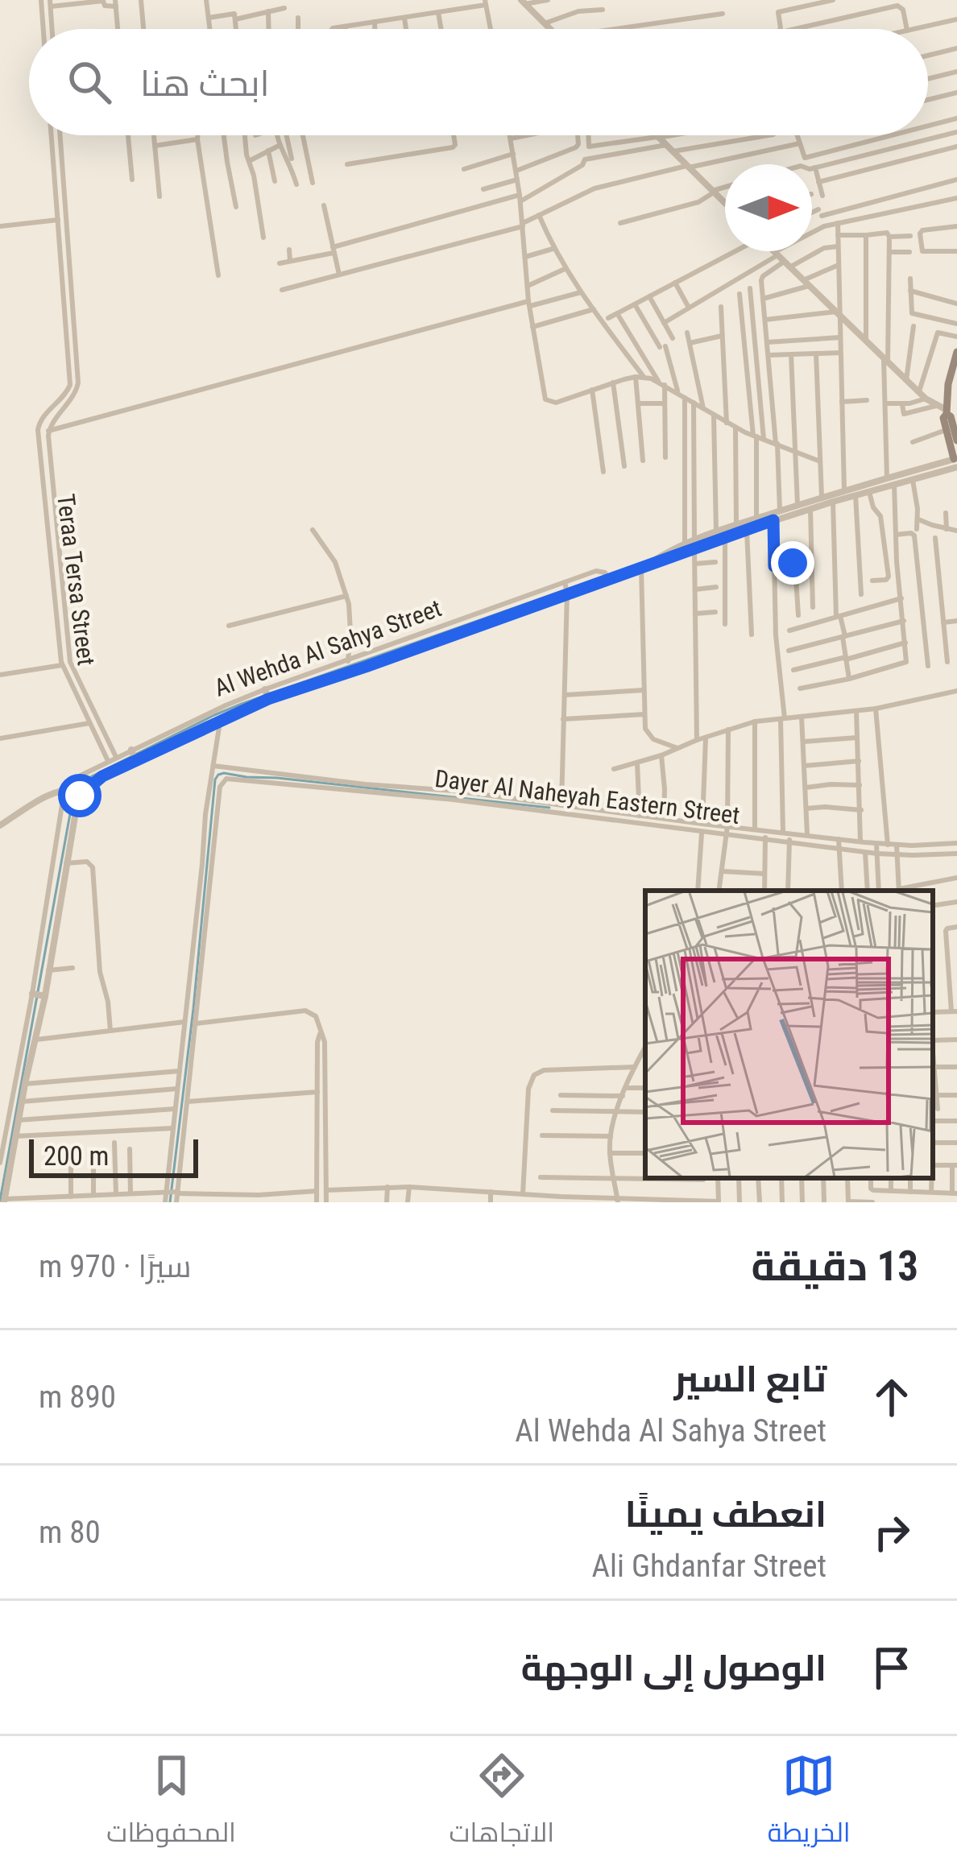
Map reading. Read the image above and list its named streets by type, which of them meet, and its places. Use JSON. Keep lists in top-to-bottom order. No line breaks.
{"streets":{"street":["Teraa Tersa Street","Al Wehda Al Sahya Street","Dayer Al Naheyah Eastern Street"]},"crossings":[["Teraa Tersa Street","Al Wehda Al Sahya Street"]],"scale_bar":"200 m","north":"right","page":{"search":"ابحث هنا","scale":"200 m","heading":["13 دقيقة","سيرًا · 970 m"],"list":[["تابع السير","Al Wehda Al Sahya Street","890 m"],["انعطف يمينًا","Ali Ghdanfar Street","80 m"],"الوصول إلى الوجهة"],"nav":["الخريطة","الاتجاهات","المحفوظات"]}}
